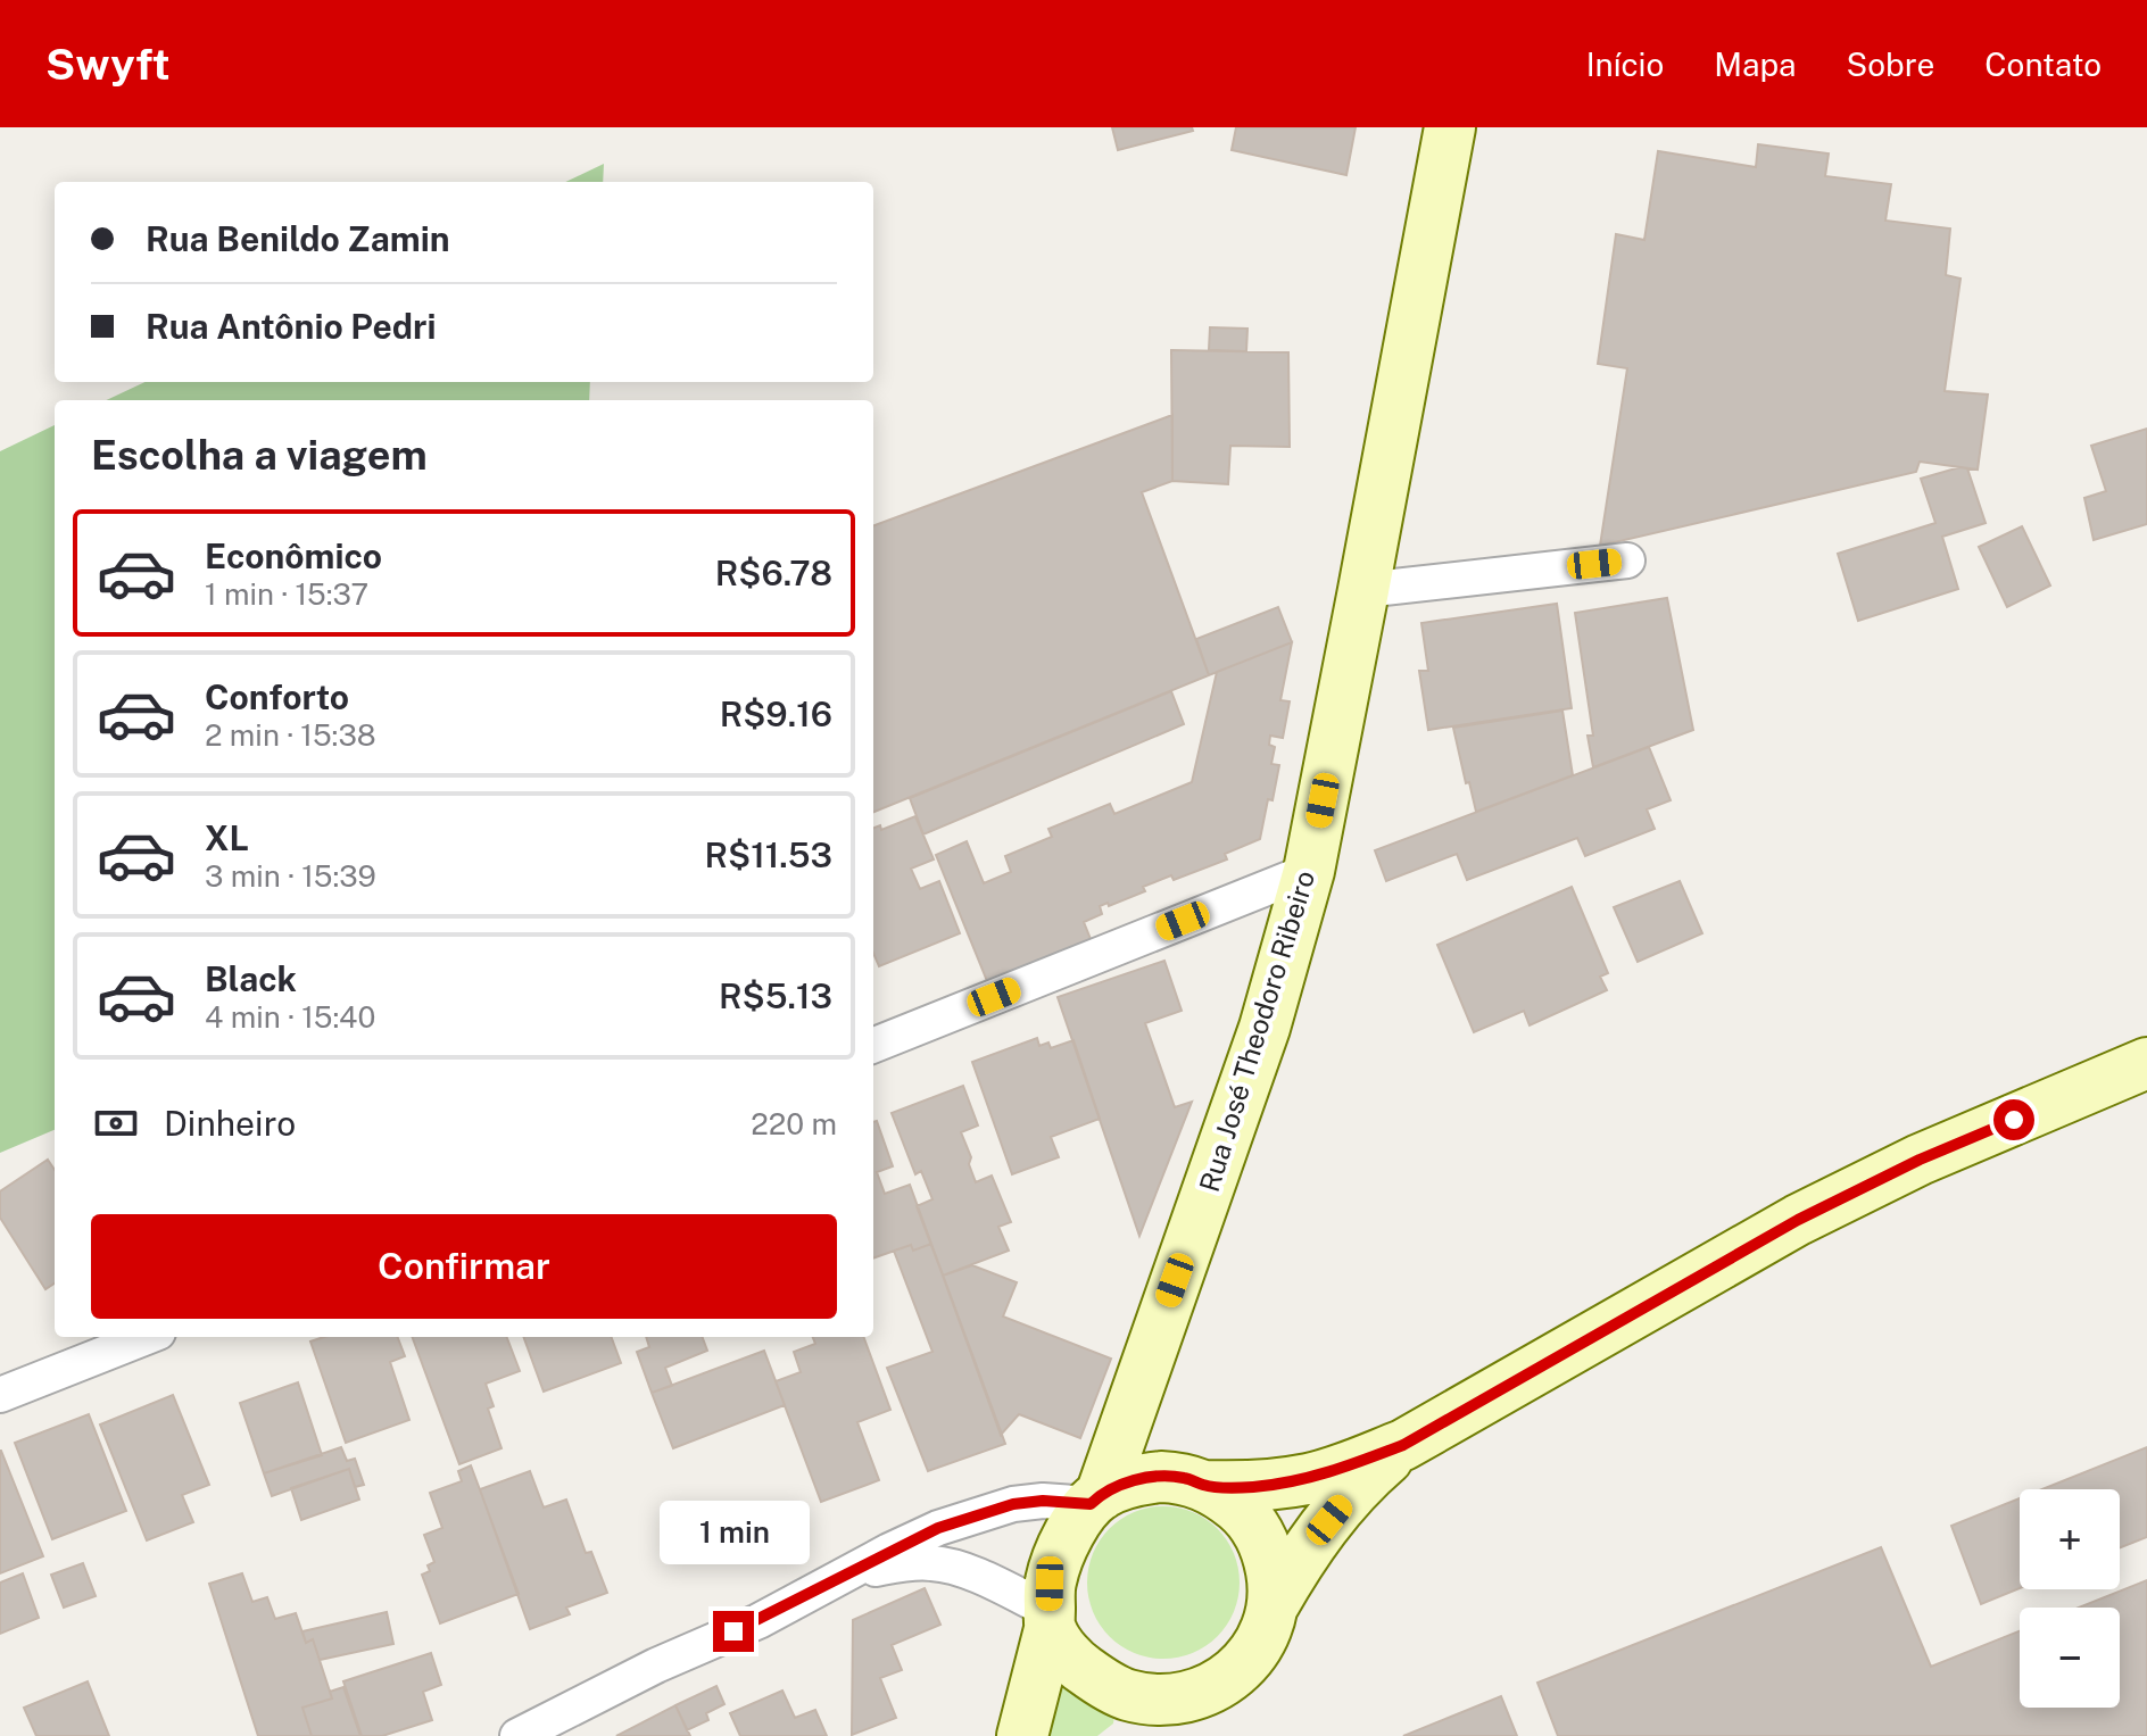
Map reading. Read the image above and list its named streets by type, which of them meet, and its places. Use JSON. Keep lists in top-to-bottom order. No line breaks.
{"streets":{"main road":["Rua José Theodoro Ribeiro"]},"page":{"header":"Swyft","nav":["Início","Mapa","Sobre","Contato"],"banner":["Rua Benildo Zamin","Rua Antônio Pedri"],"heading":"Escolha a viagem","list":[{"name":"Econômico","note":"1 min · 15:37","value":"R$6.78"},{"name":"Conforto","note":"2 min · 15:38","value":"R$9.16"},{"name":"XL","note":"3 min · 15:39","value":"R$11.53"},{"name":"Black","note":"4 min · 15:40","value":"R$5.13"}],"pay":["Dinheiro","220 m"],"buttons":"Confirmar","map_buttons":["+","−"],"bubble":"1 min"}}
